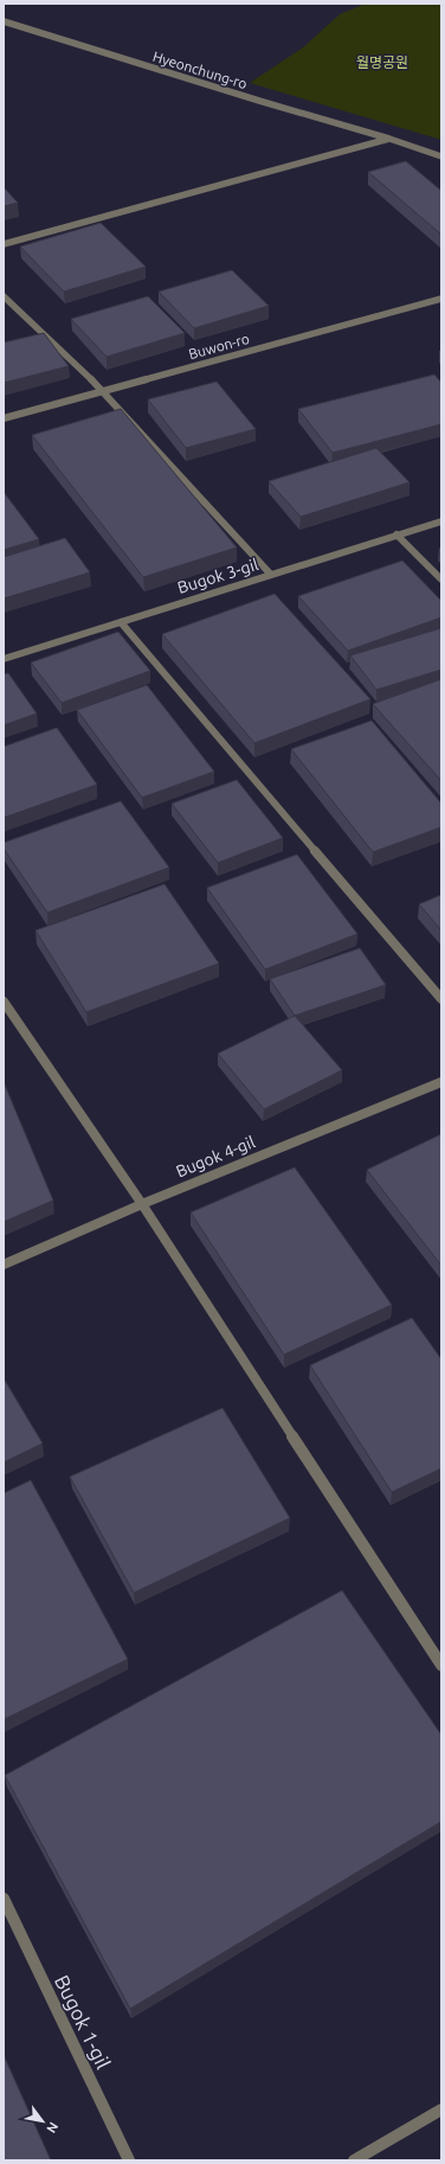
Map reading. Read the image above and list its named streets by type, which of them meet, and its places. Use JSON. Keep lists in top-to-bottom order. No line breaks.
{"streets":{"street":["Hyeonchung-ro","Buwon-ro","Bugok 3-gil","Bugok 4-gil","Bugok 1-gil"]},"parks":["월명공원"],"north":"bottom right"}
